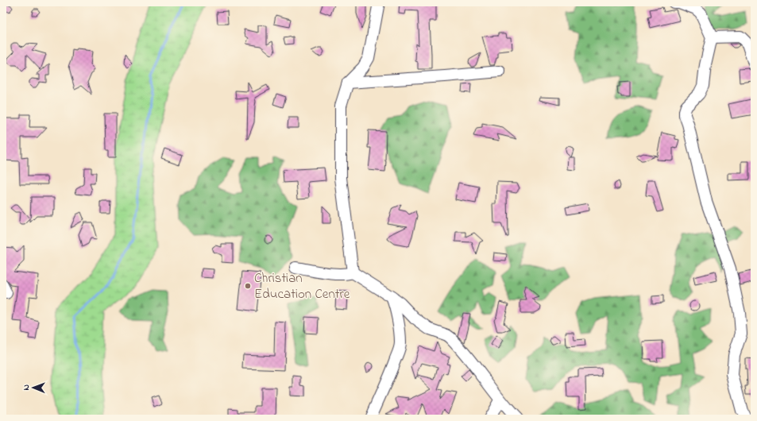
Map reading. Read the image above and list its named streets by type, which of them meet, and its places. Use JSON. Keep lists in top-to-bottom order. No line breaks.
{"places":["Christian Education Centre"],"north":"left"}
